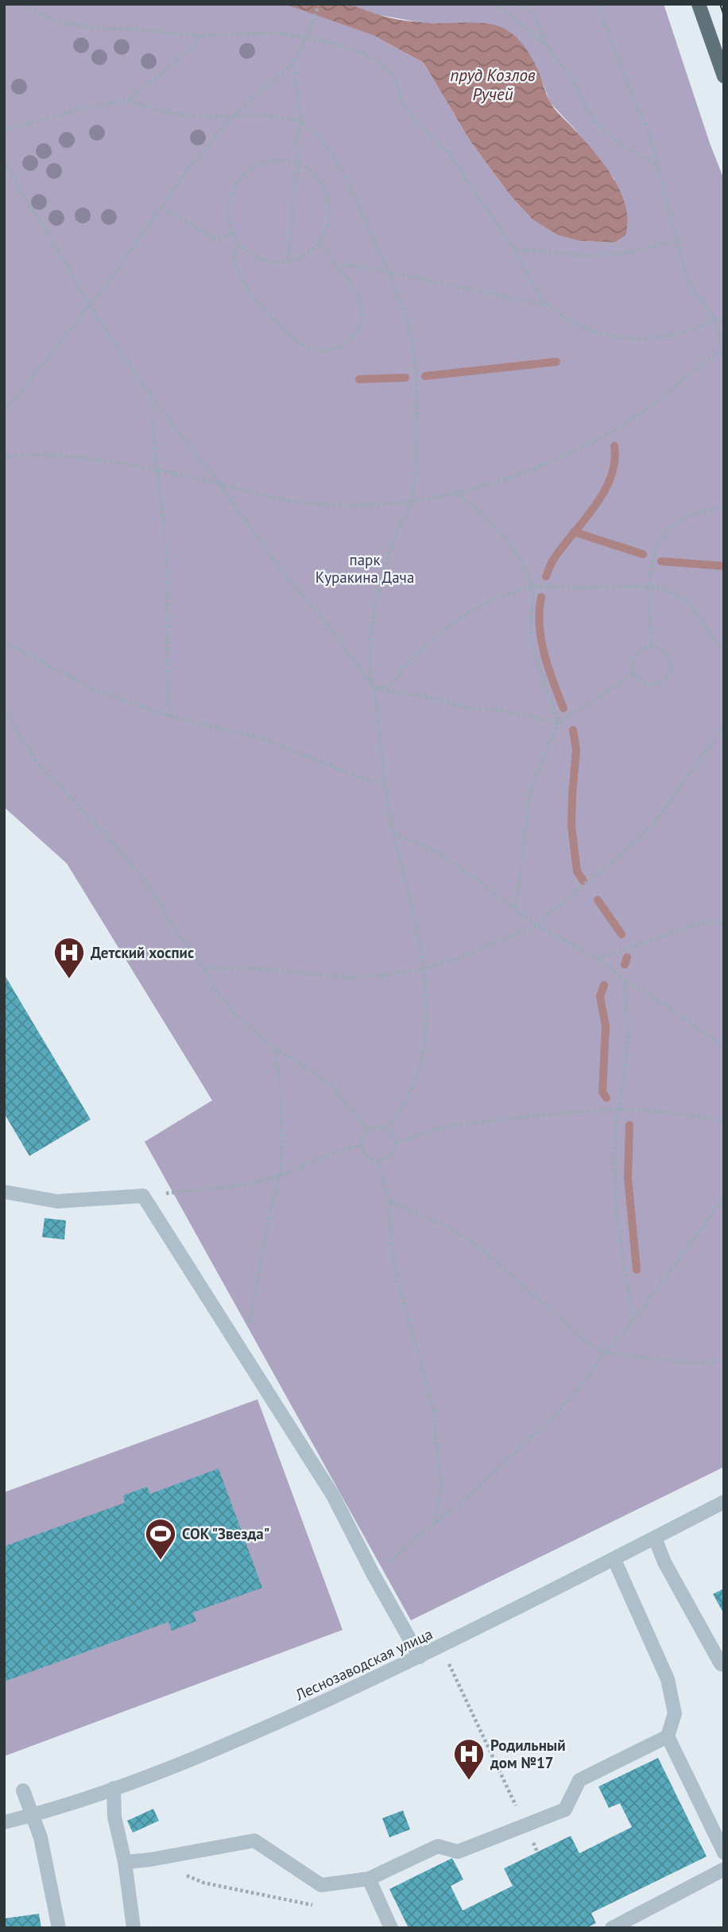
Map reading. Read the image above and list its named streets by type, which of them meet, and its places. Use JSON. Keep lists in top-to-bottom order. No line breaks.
{"streets":{"street":["Леснозаводская улица"]},"water":["пруд Козлов Ручей"],"parks":["парк Куракина Дача"],"places":{"hospital":["Детский хоспис","Родильный дом №17"],"sports":["СОК \"Звезда\""]}}
